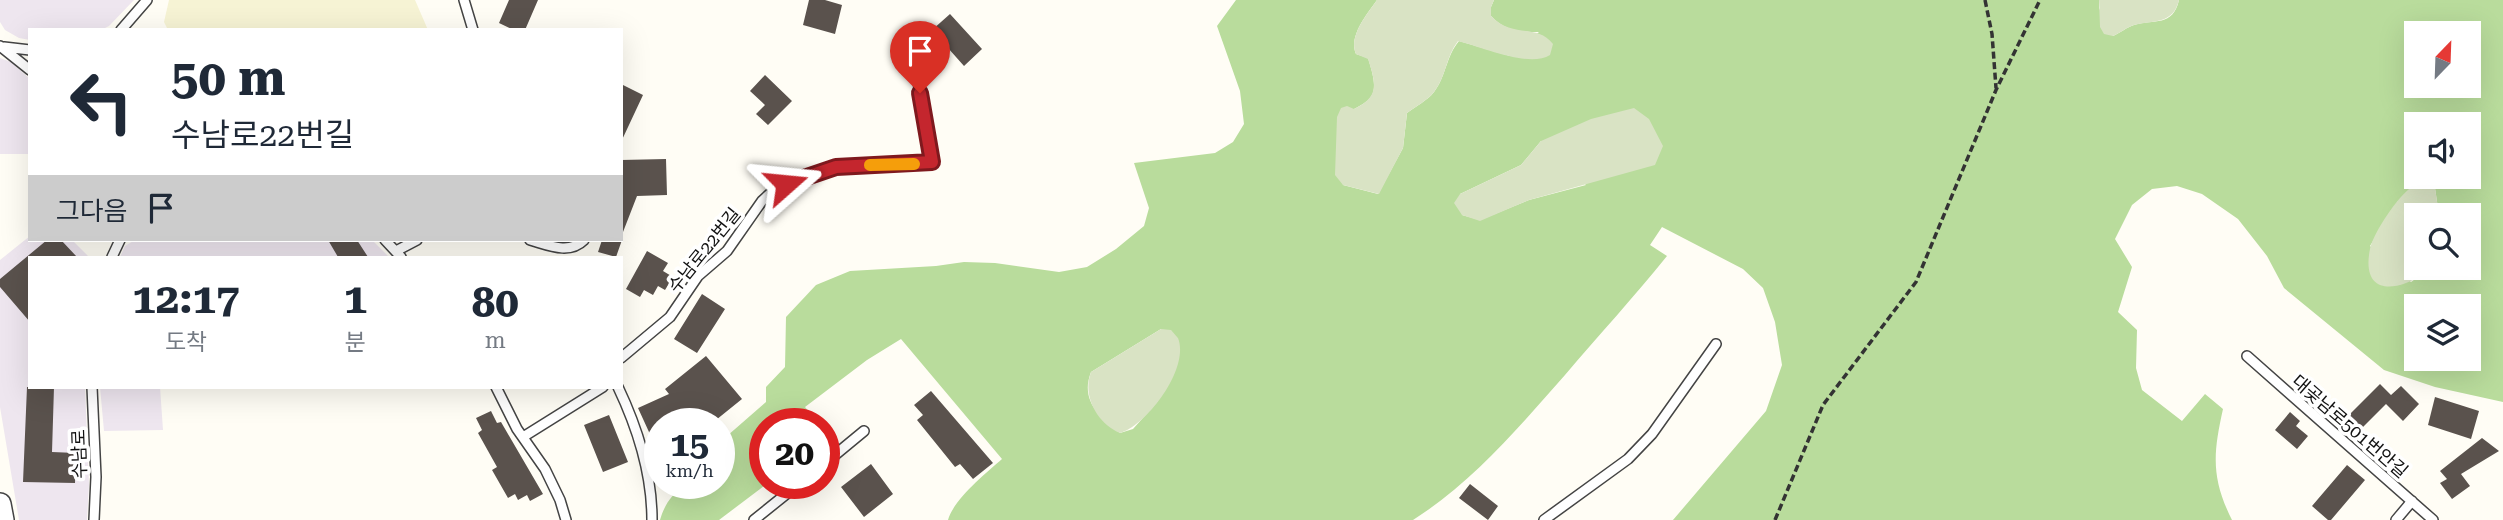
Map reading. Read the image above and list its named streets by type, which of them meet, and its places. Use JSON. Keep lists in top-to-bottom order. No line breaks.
{"streets":{"lane":["수남로22번길","대곶남로501번안길","수남로"]},"north":"top right","page":{"turn":["50 m","수남로22번길"],"then":"그다음","eta":["12:17","도착","1","분","80","m"],"speed":"15 km/h","limit":"20"}}
